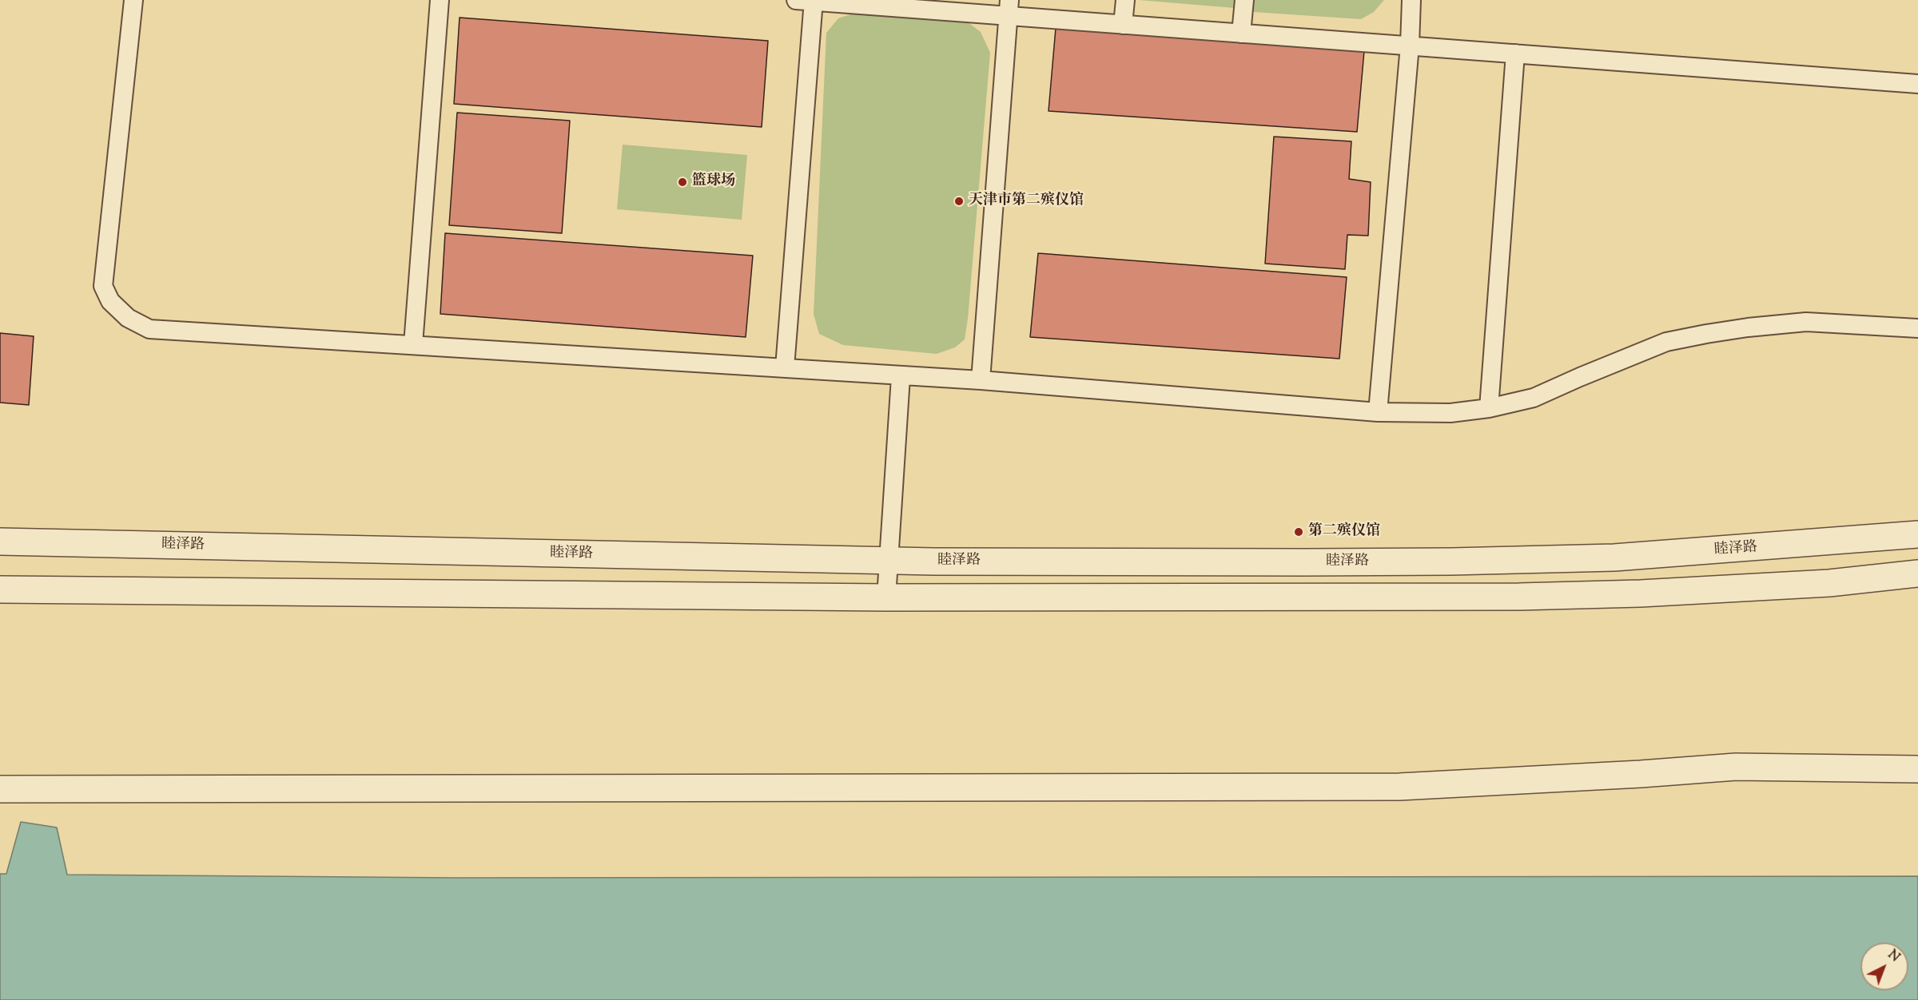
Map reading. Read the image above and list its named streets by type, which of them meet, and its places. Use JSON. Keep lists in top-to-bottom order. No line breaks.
{"streets":{"street":["睦泽路"]},"places":["篮球场","天津市第二殡仪馆","第二殡仪馆"],"north":"top right"}
